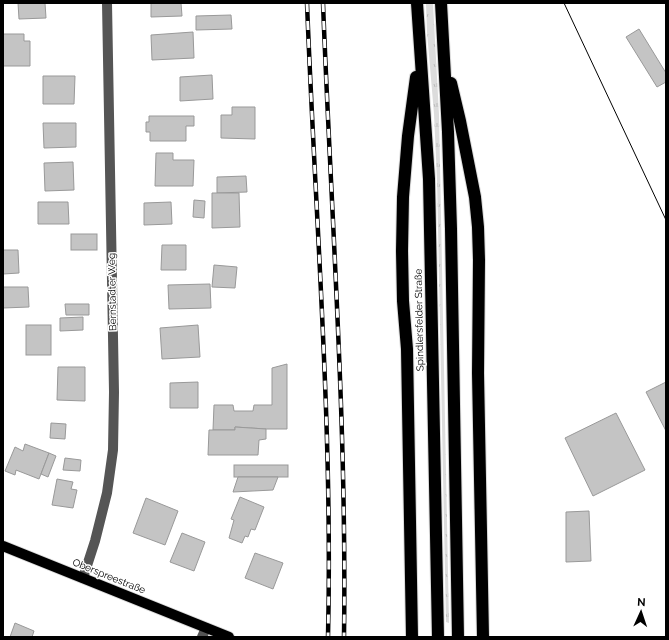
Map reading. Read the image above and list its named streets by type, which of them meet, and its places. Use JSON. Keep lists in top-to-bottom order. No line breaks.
{"streets":{"highway":["Spindlersfelder Straße"],"main road":["Oberspreestraße"],"street":["Bernstadter Weg"]},"crossings":[["Bernstadter Weg","Oberspreestraße"]],"north":"top"}
